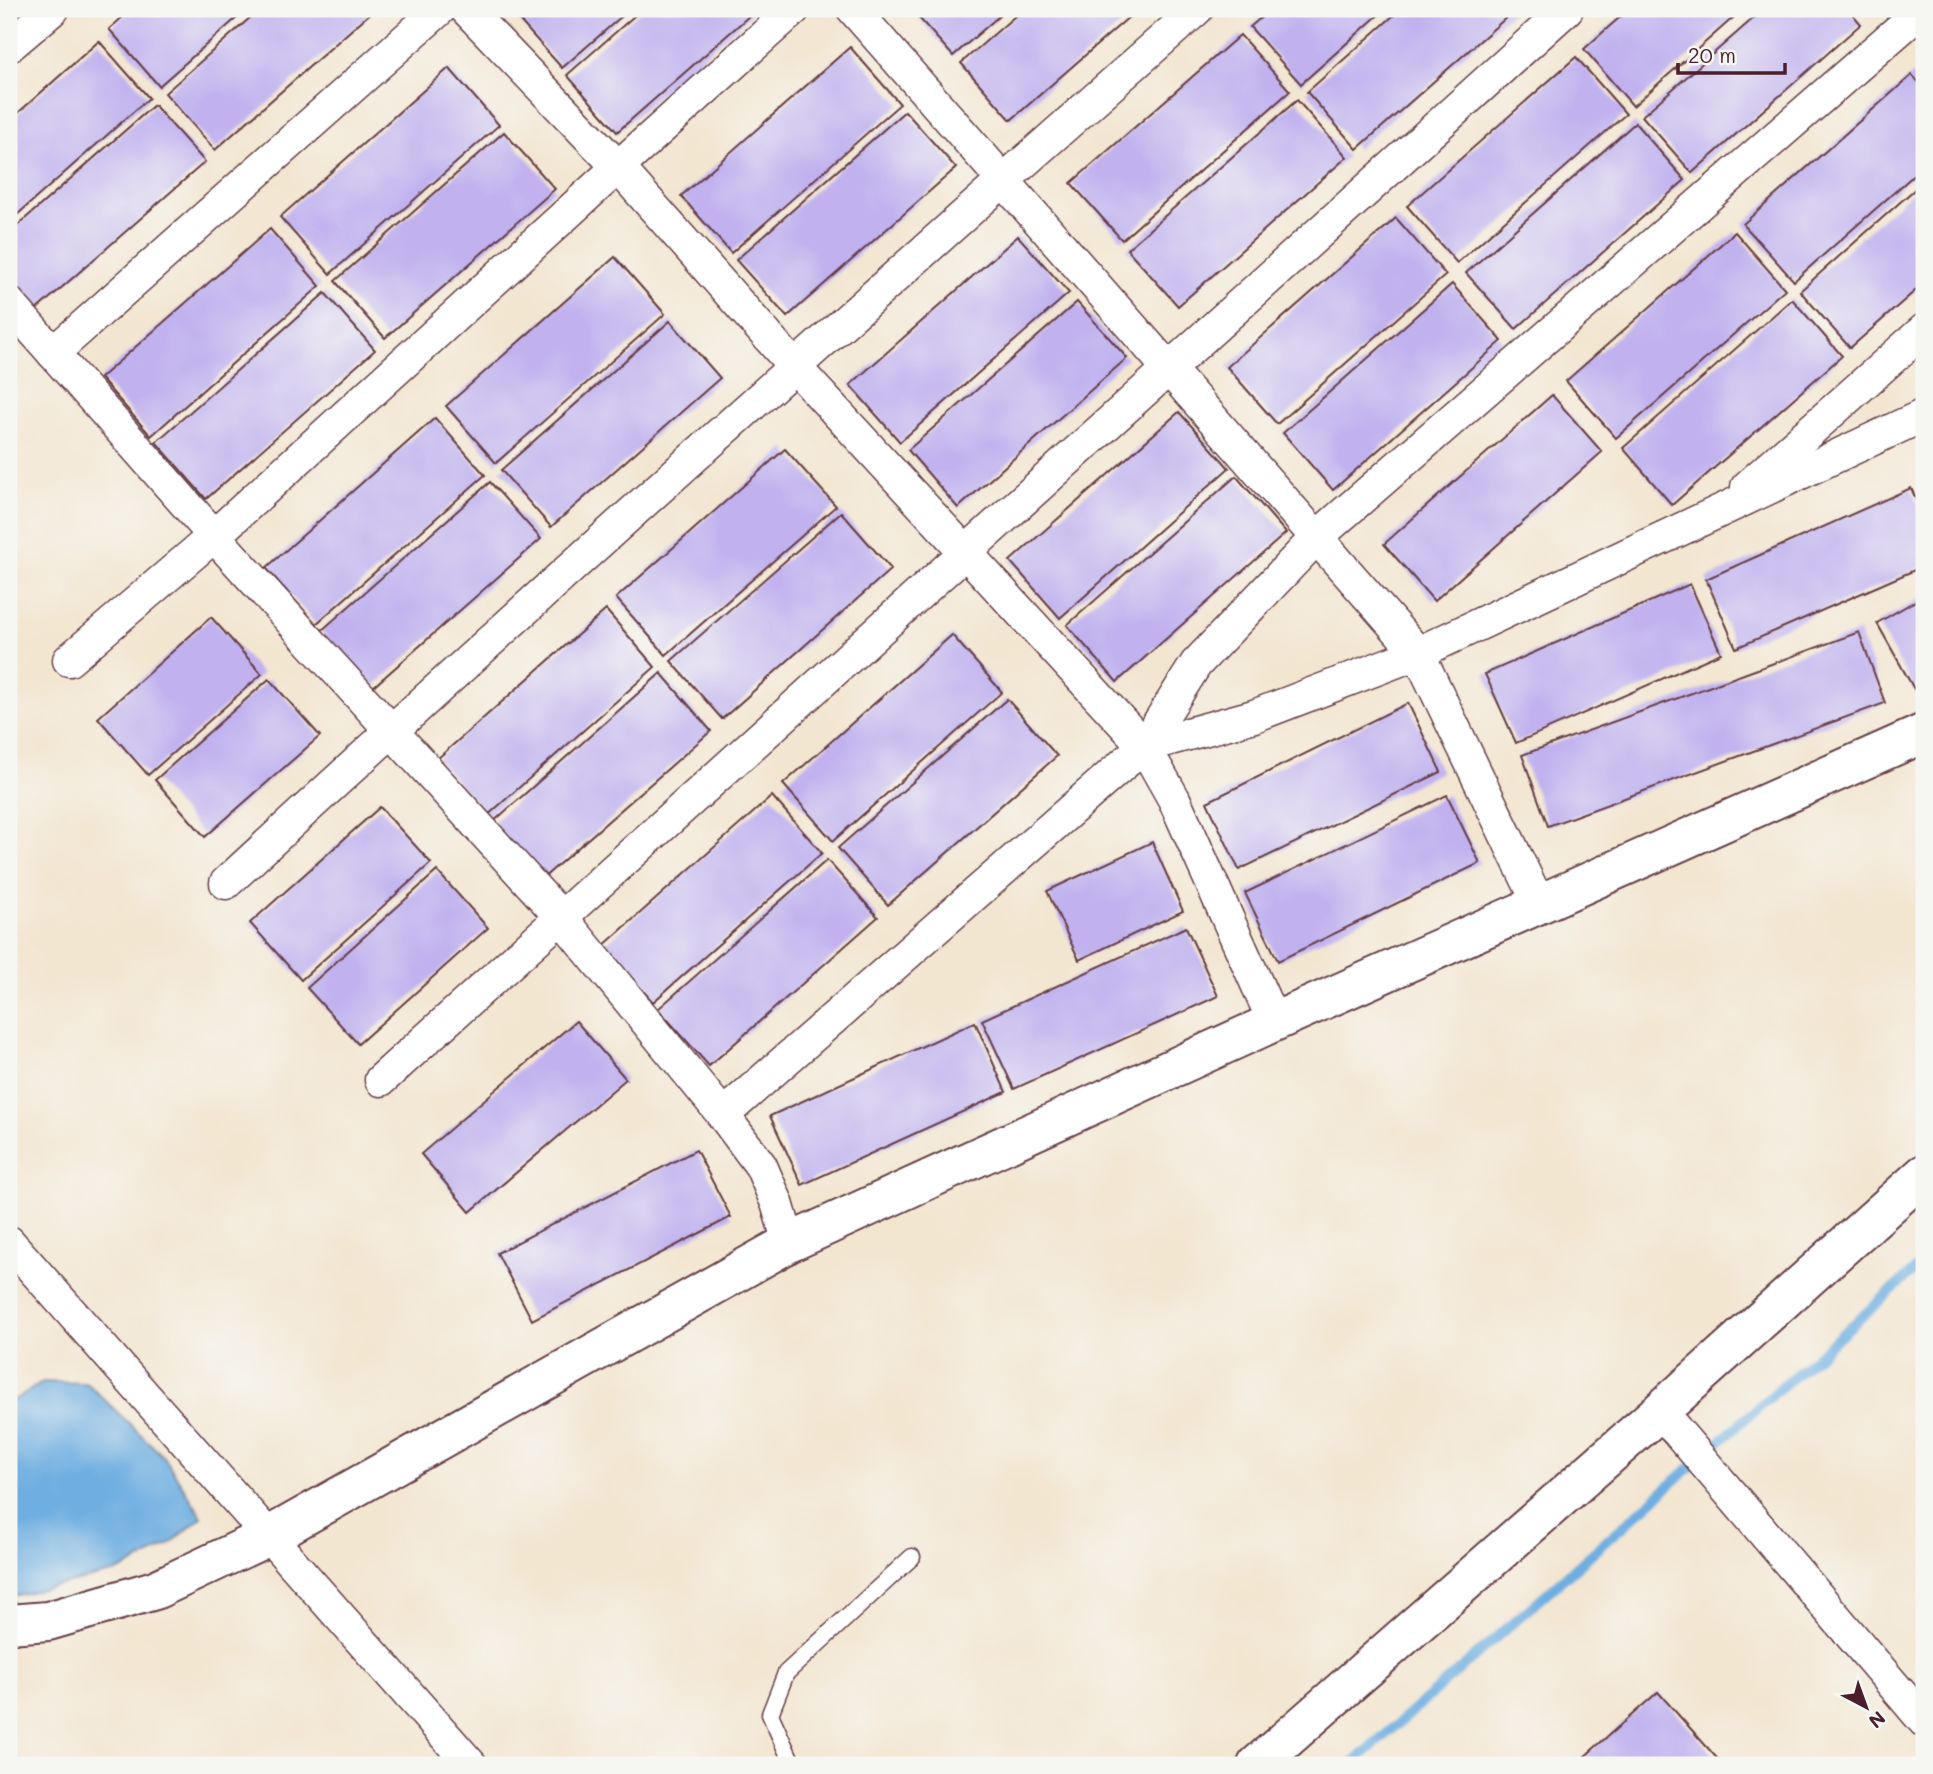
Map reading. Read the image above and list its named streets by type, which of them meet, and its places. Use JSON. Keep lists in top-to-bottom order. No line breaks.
{"scale_bar":"20 m","north":"bottom right"}
